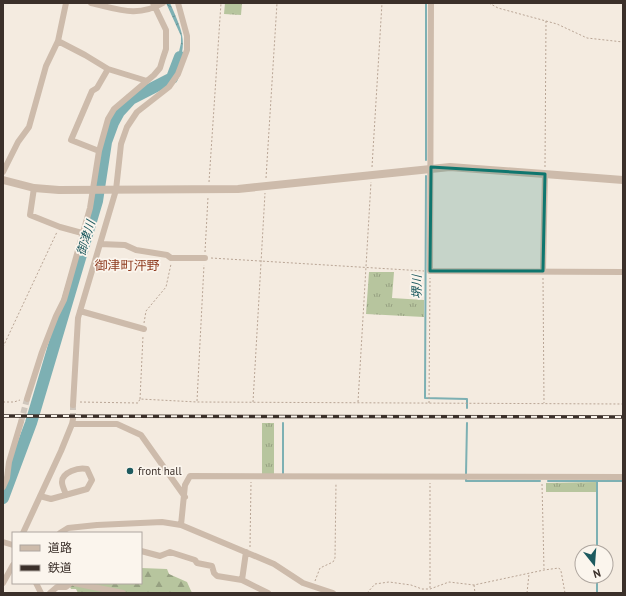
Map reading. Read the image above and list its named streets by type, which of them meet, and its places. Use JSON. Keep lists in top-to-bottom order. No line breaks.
{"districts":["御津町泙野"],"water":["御津川","堺川"],"places":["front hall"],"legend":["道路","鉄道"],"north":"bottom"}
